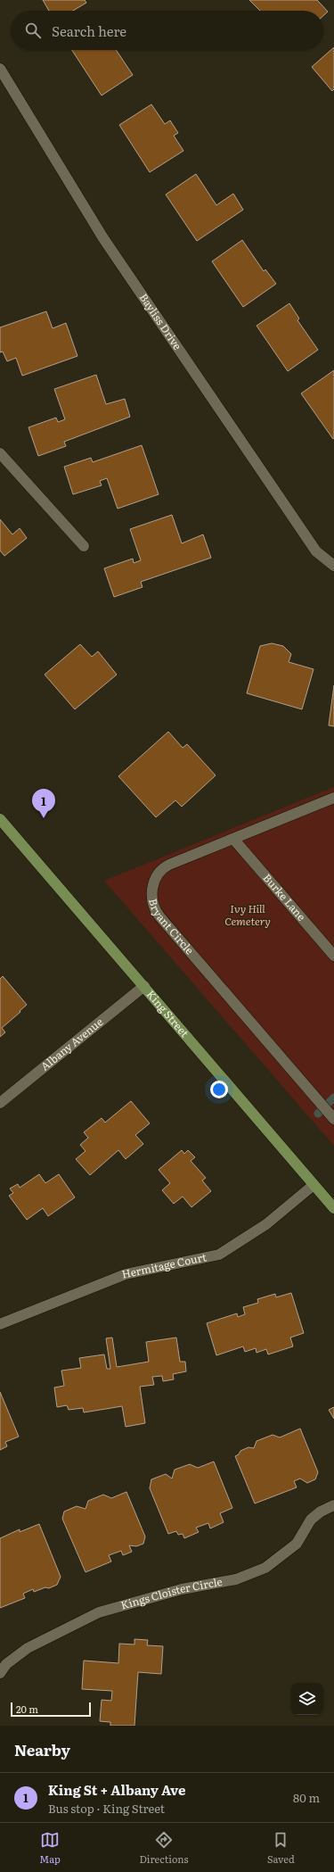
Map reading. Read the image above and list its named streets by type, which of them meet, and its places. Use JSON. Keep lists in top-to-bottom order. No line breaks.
{"streets":{"main road":["King Street"],"street":["Bayliss Drive","Burke Lane","Bryant Circle","Albany Avenue","Hermitage Court","Kings Cloister Circle"]},"crossings":[["Burke Lane","Bryant Circle"],["King Street","Albany Avenue"],["King Street","Hermitage Court"]],"parks":["Ivy Hill Cemetery"],"scale_bar":"20 m","page":{"search":"Search here","pins":"1","scale":"20 m","heading":"Nearby","list":[{"mark":"1","name":"King St + Albany Ave","note":"Bus stop · King Street","value":"80 m"}],"nav":["Map","Directions","Saved"]}}
